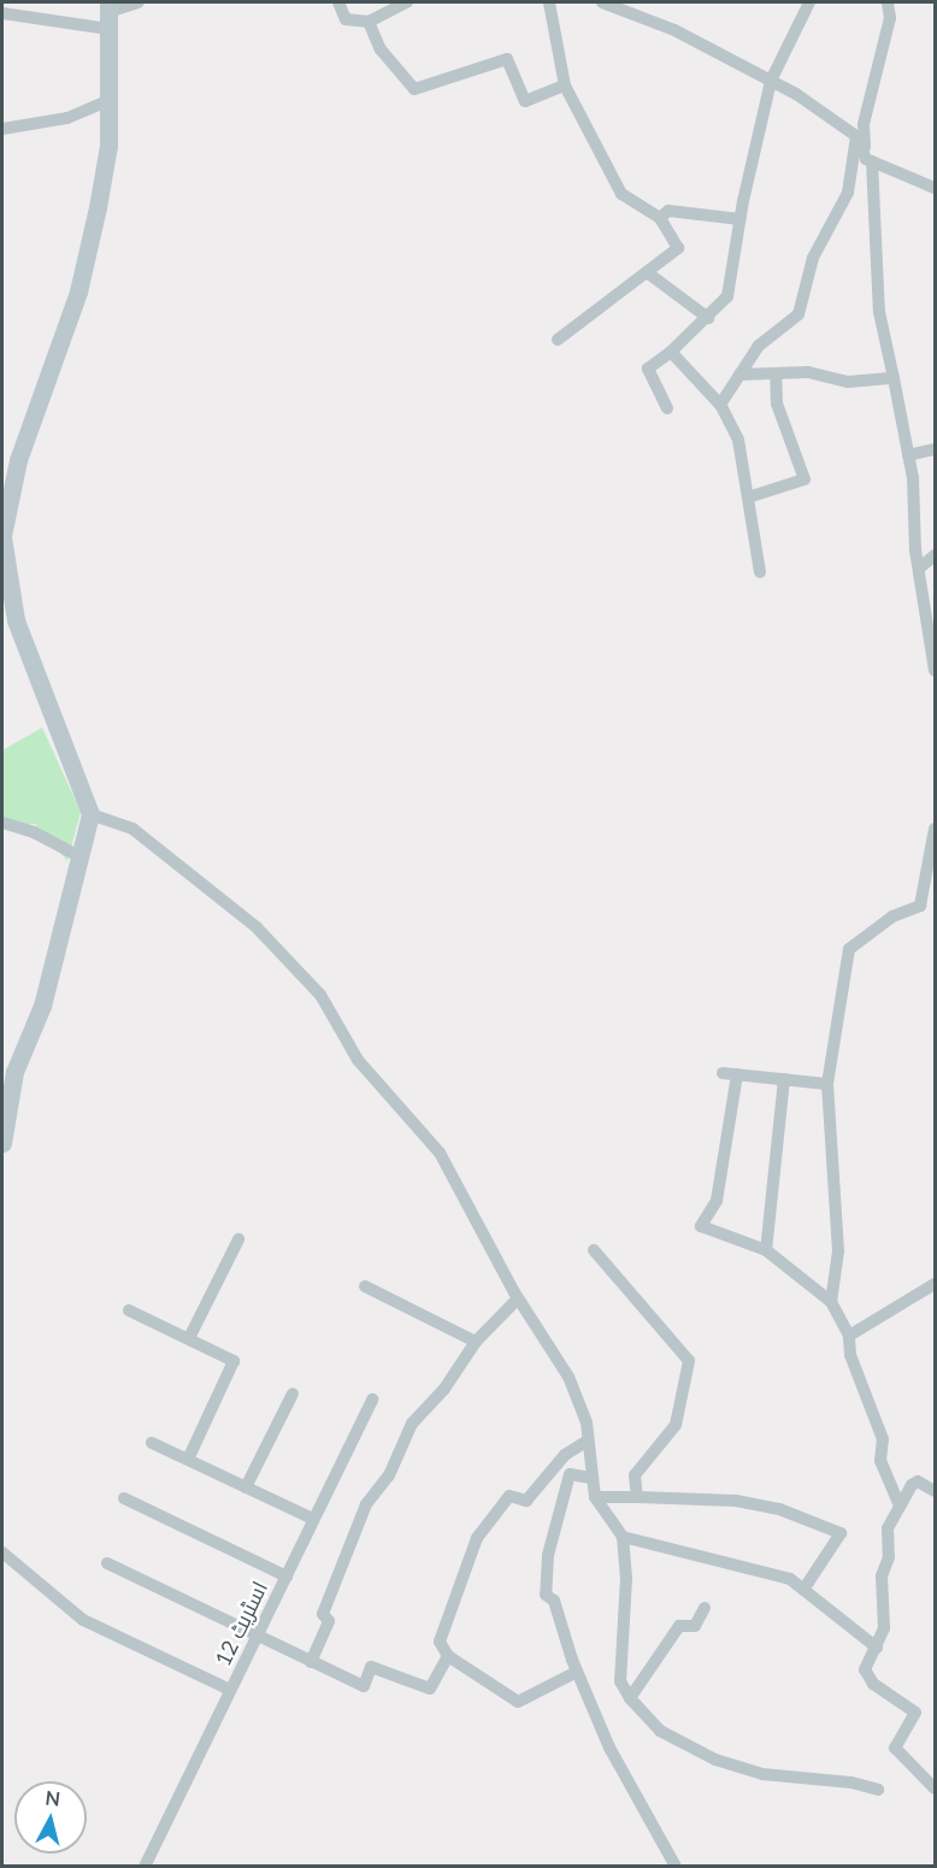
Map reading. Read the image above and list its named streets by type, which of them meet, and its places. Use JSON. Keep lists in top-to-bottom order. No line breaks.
{"streets":{"street":["اسٹریٹ 12"]},"north":"top"}
